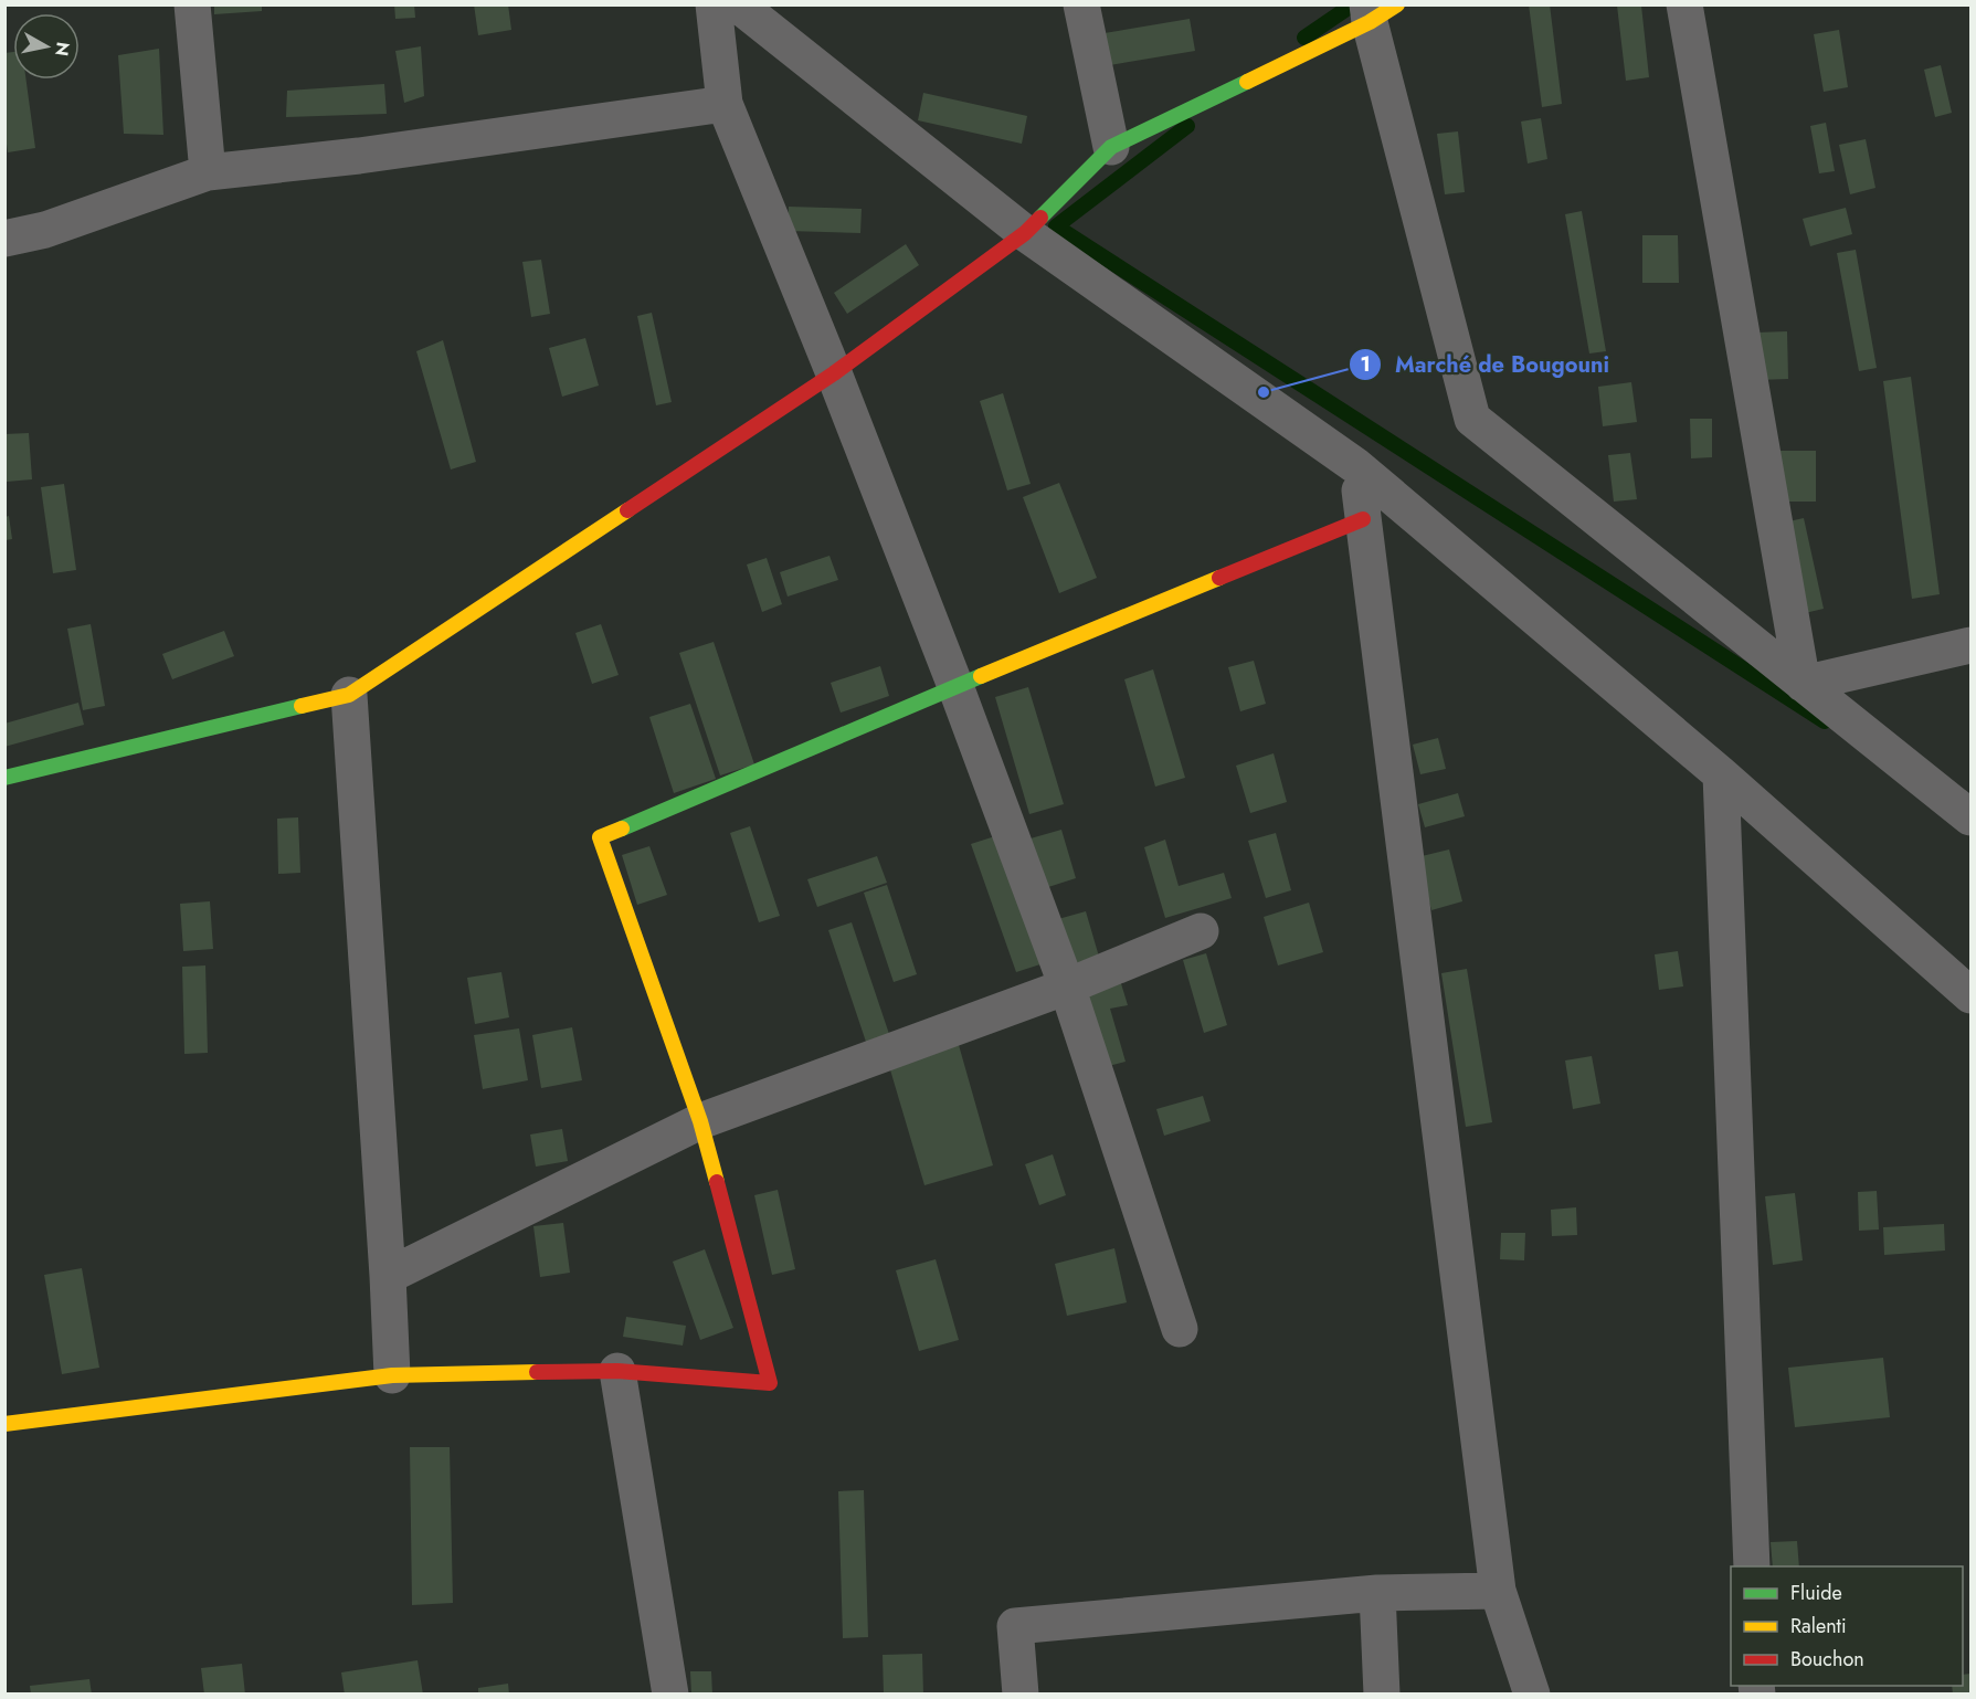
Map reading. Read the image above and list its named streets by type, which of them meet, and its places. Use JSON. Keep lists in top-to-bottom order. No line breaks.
{"places":["Marché de Bougouni"],"legend":["Fluide","Ralenti","Bouchon"],"north":"right"}
